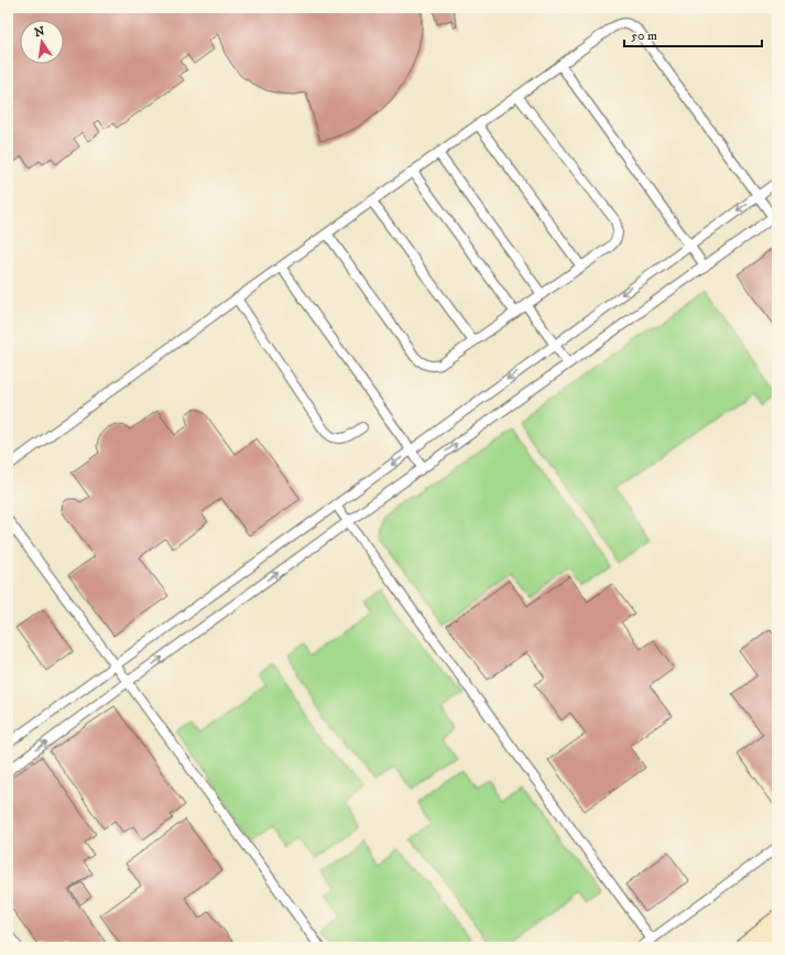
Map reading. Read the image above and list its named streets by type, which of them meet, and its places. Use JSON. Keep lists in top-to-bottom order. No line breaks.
{"scale_bar":"50 m","north":"top"}
